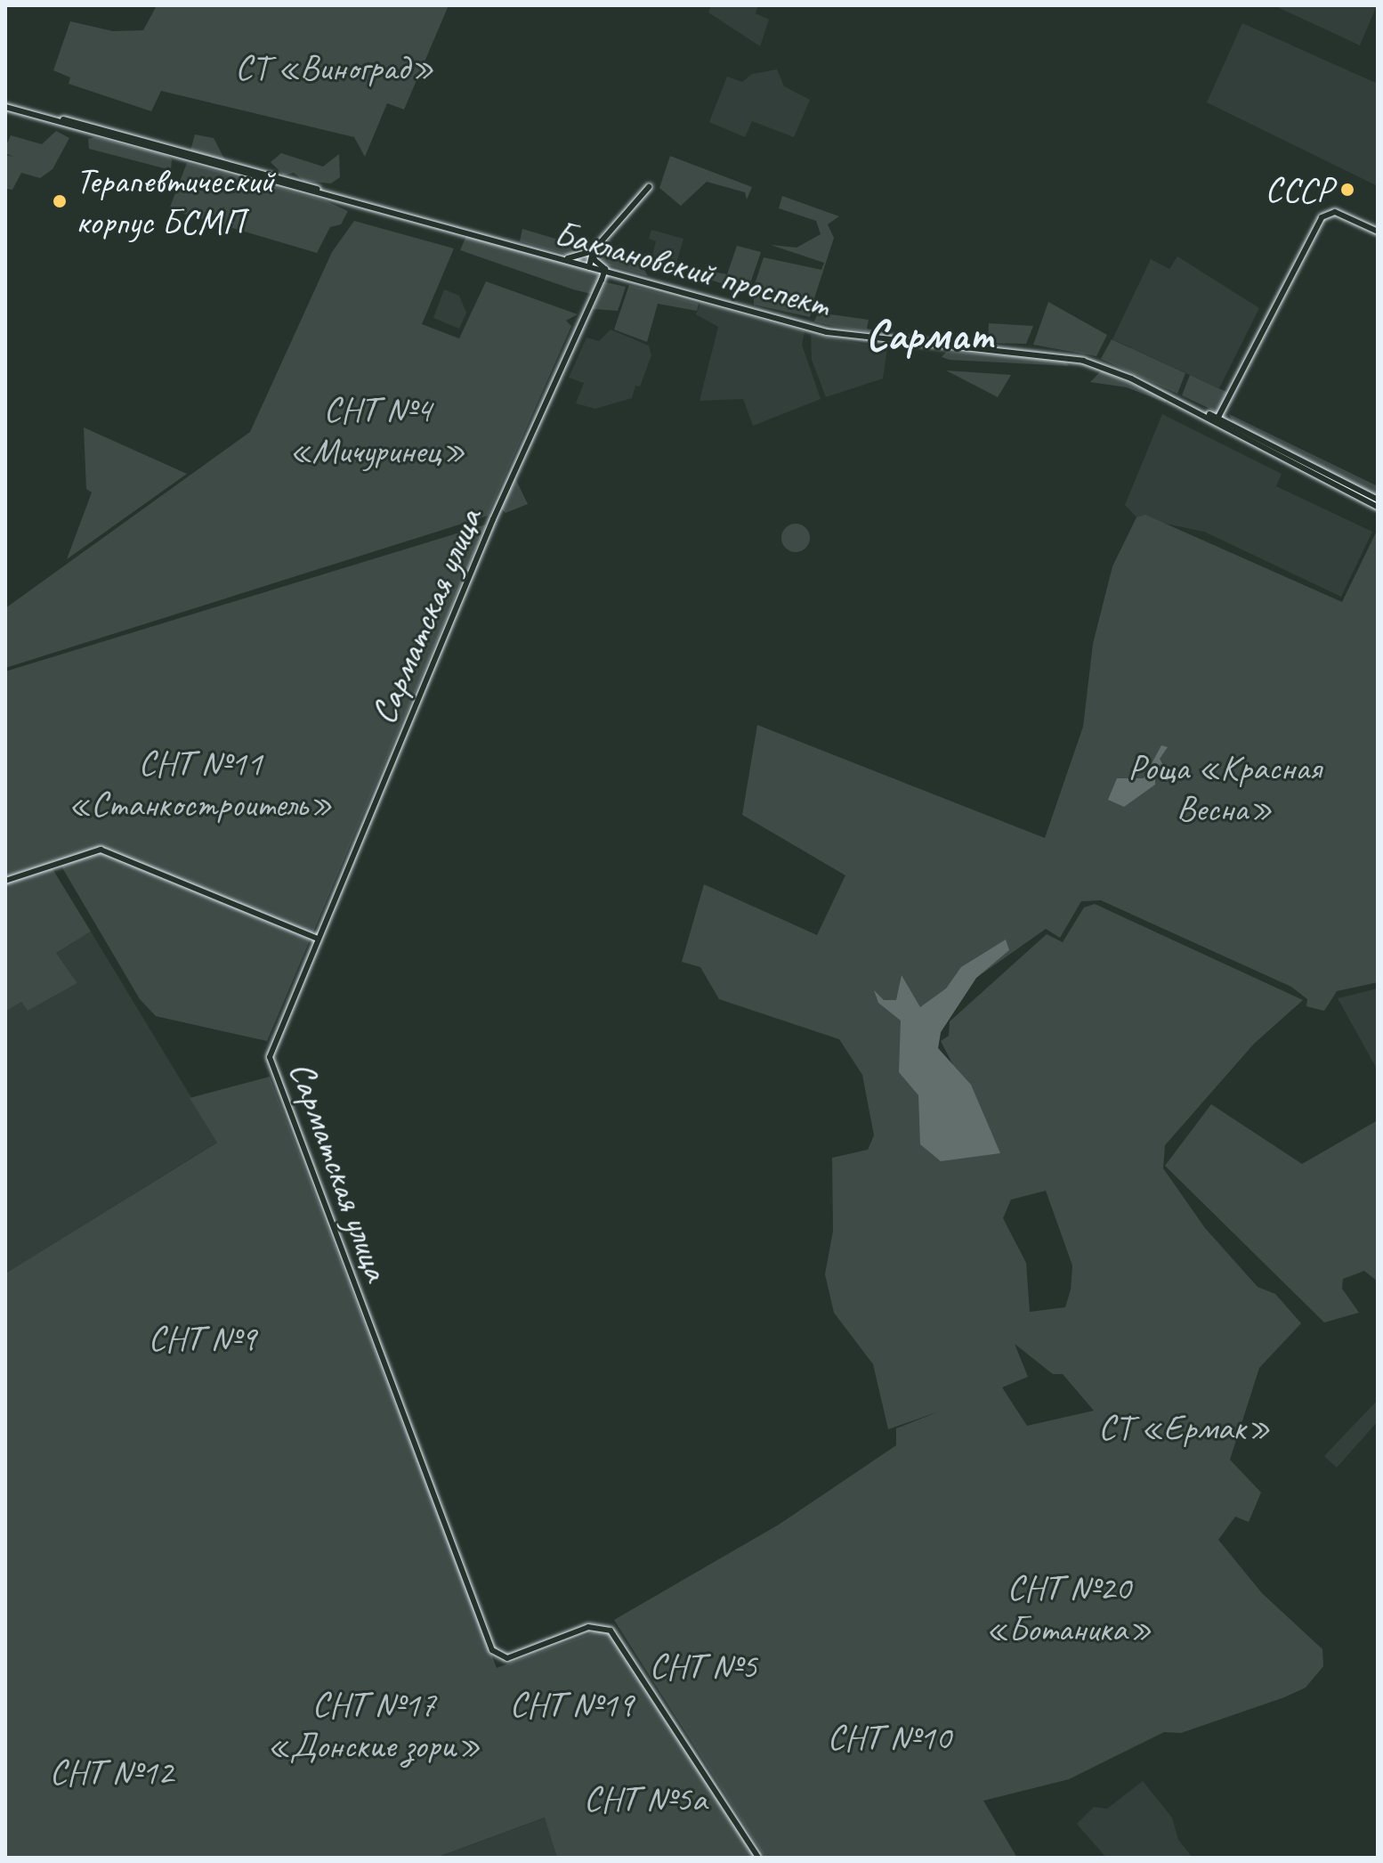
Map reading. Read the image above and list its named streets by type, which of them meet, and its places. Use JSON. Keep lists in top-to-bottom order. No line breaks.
{"streets":{"main road":["Баклановский проспект","Сарматская улица"]},"crossings":[["Баклановский проспект","Сарматская улица"]],"districts":["Сармат"],"parks":["СТ «Виноград»","СНТ №4 «Мичуринец»","СНТ №11 «Станкостроитель»","Роща «Красная Весна»","СНТ №9","СТ «Ермак»","СНТ №20 «Ботаника»","СНТ №5","СНТ №17 «Донские зори»","СНТ №19","СНТ №10","СНТ №12","СНТ №5а"],"places":["СССР","Терапевтический корпус БСМП"]}
